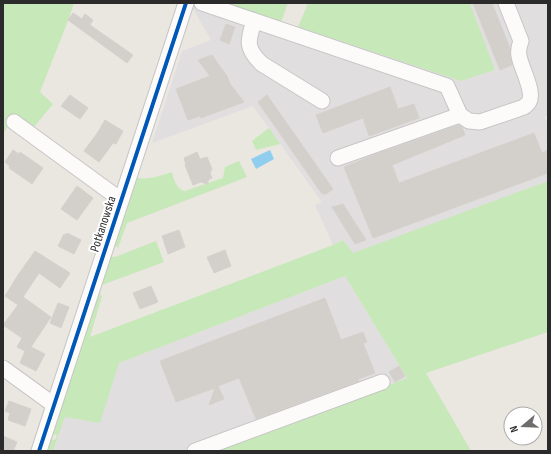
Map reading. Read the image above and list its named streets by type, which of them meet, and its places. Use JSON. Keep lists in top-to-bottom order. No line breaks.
{"streets":{"street":["Potkanowska"]},"north":"left"}
